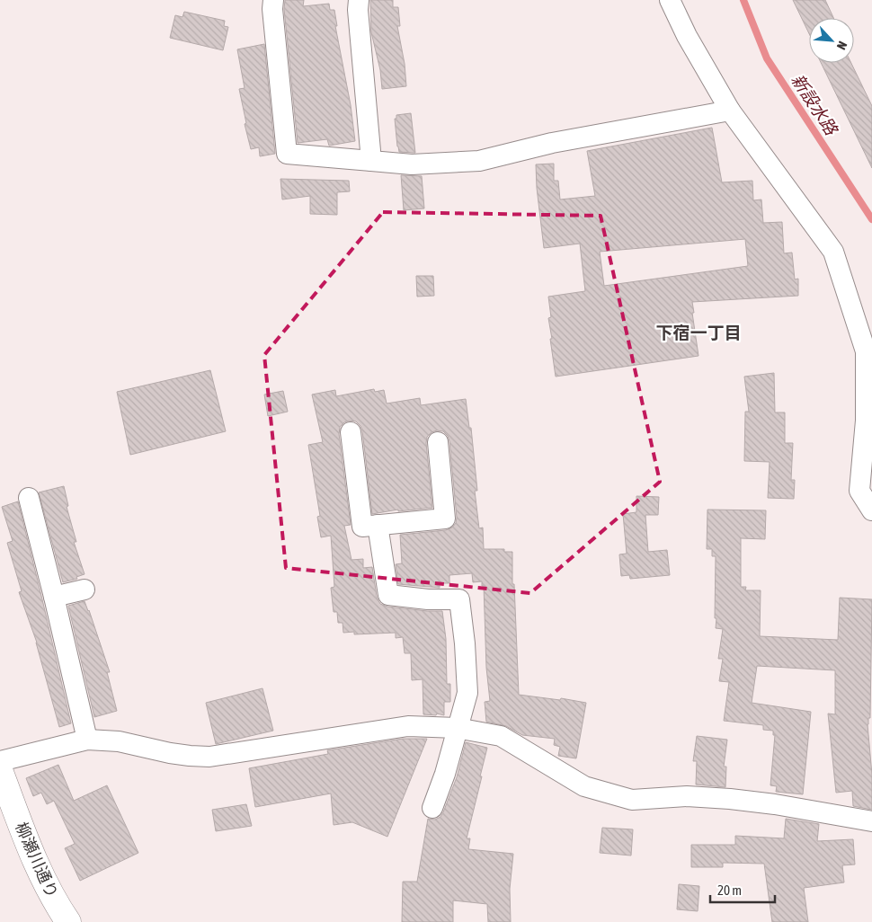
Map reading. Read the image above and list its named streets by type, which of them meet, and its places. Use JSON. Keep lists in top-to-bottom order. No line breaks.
{"streets":{"street":["柳瀬川通り"]},"districts":["下宿一丁目"],"water":["新設水路"],"scale_bar":"20 m","north":"bottom right"}
